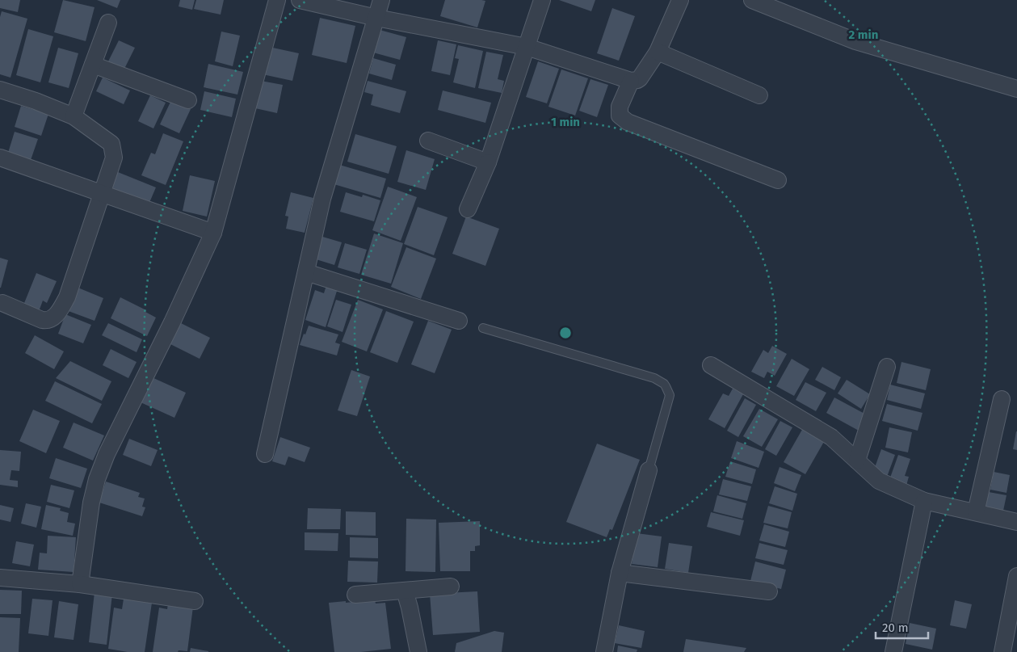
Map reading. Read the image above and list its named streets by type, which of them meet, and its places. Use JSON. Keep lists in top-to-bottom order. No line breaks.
{"scale_bar":"20 m","rings":["2 min","1 min"]}
